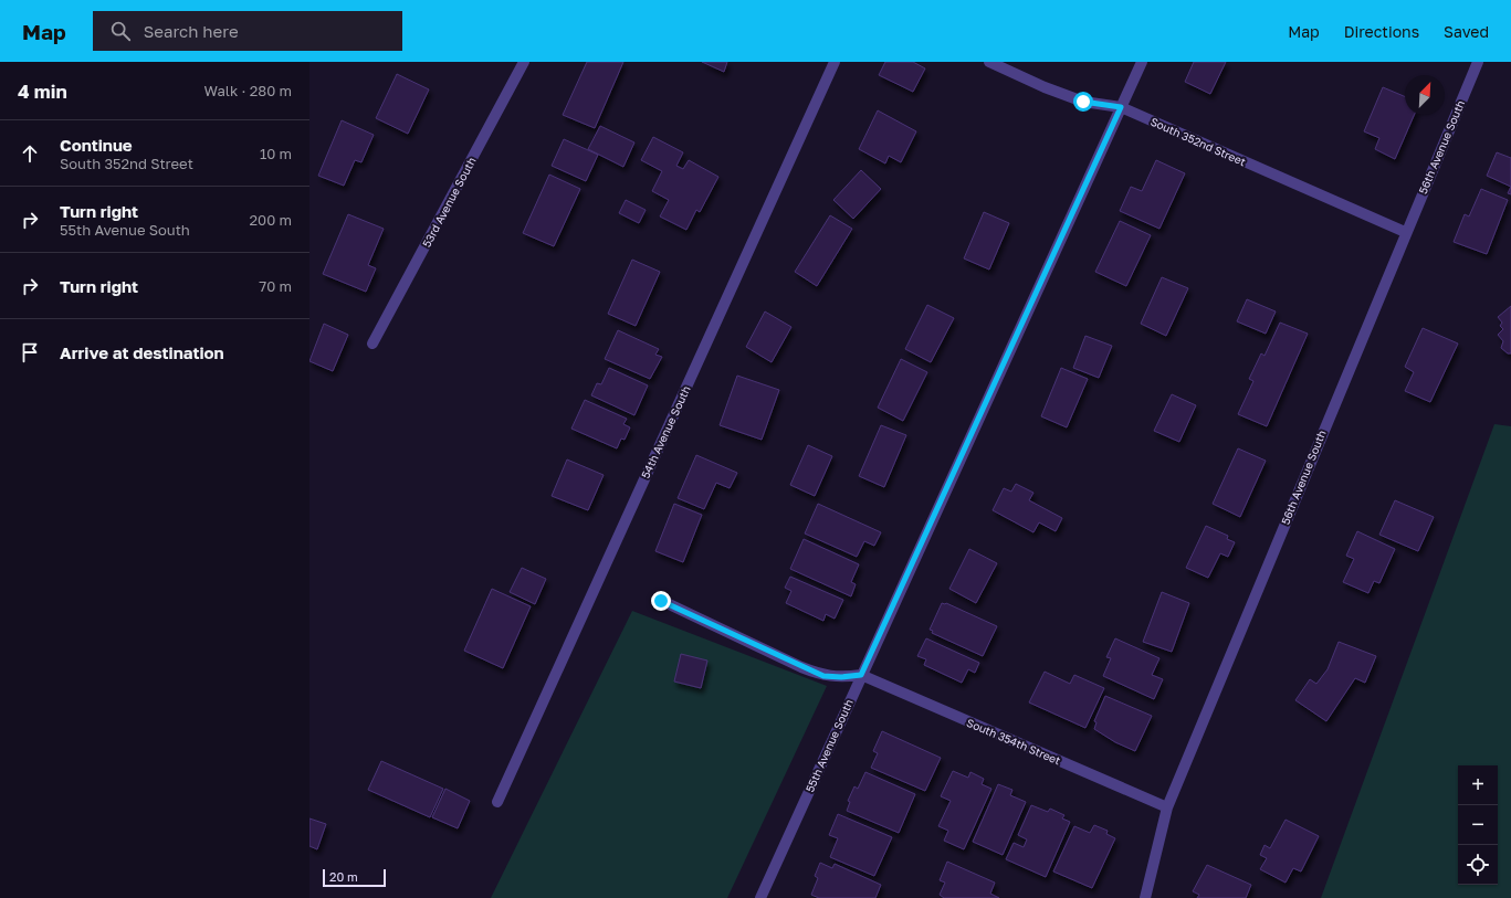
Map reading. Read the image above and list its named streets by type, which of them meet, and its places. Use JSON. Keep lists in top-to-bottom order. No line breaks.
{"streets":{"street":["South 352nd Street","56th Avenue South","53rd Avenue South","54th Avenue South","South 354th Street","55th Avenue South"]},"crossings":[["South 352nd Street","56th Avenue South"],["South 352nd Street","55th Avenue South"],["56th Avenue South","South 354th Street"],["South 354th Street","55th Avenue South"]],"scale_bar":"20 m","north":"top right","page":{"header":"Map","search":"Search here","nav":["Map","Directions","Saved"],"heading":["4 min","Walk · 280 m"],"list":[["Continue","South 352nd Street","10 m"],["Turn right","55th Avenue South","200 m"],["Turn right","70 m"],"Arrive at destination"],"map_buttons":["+","−"],"scale":"20 m"}}
